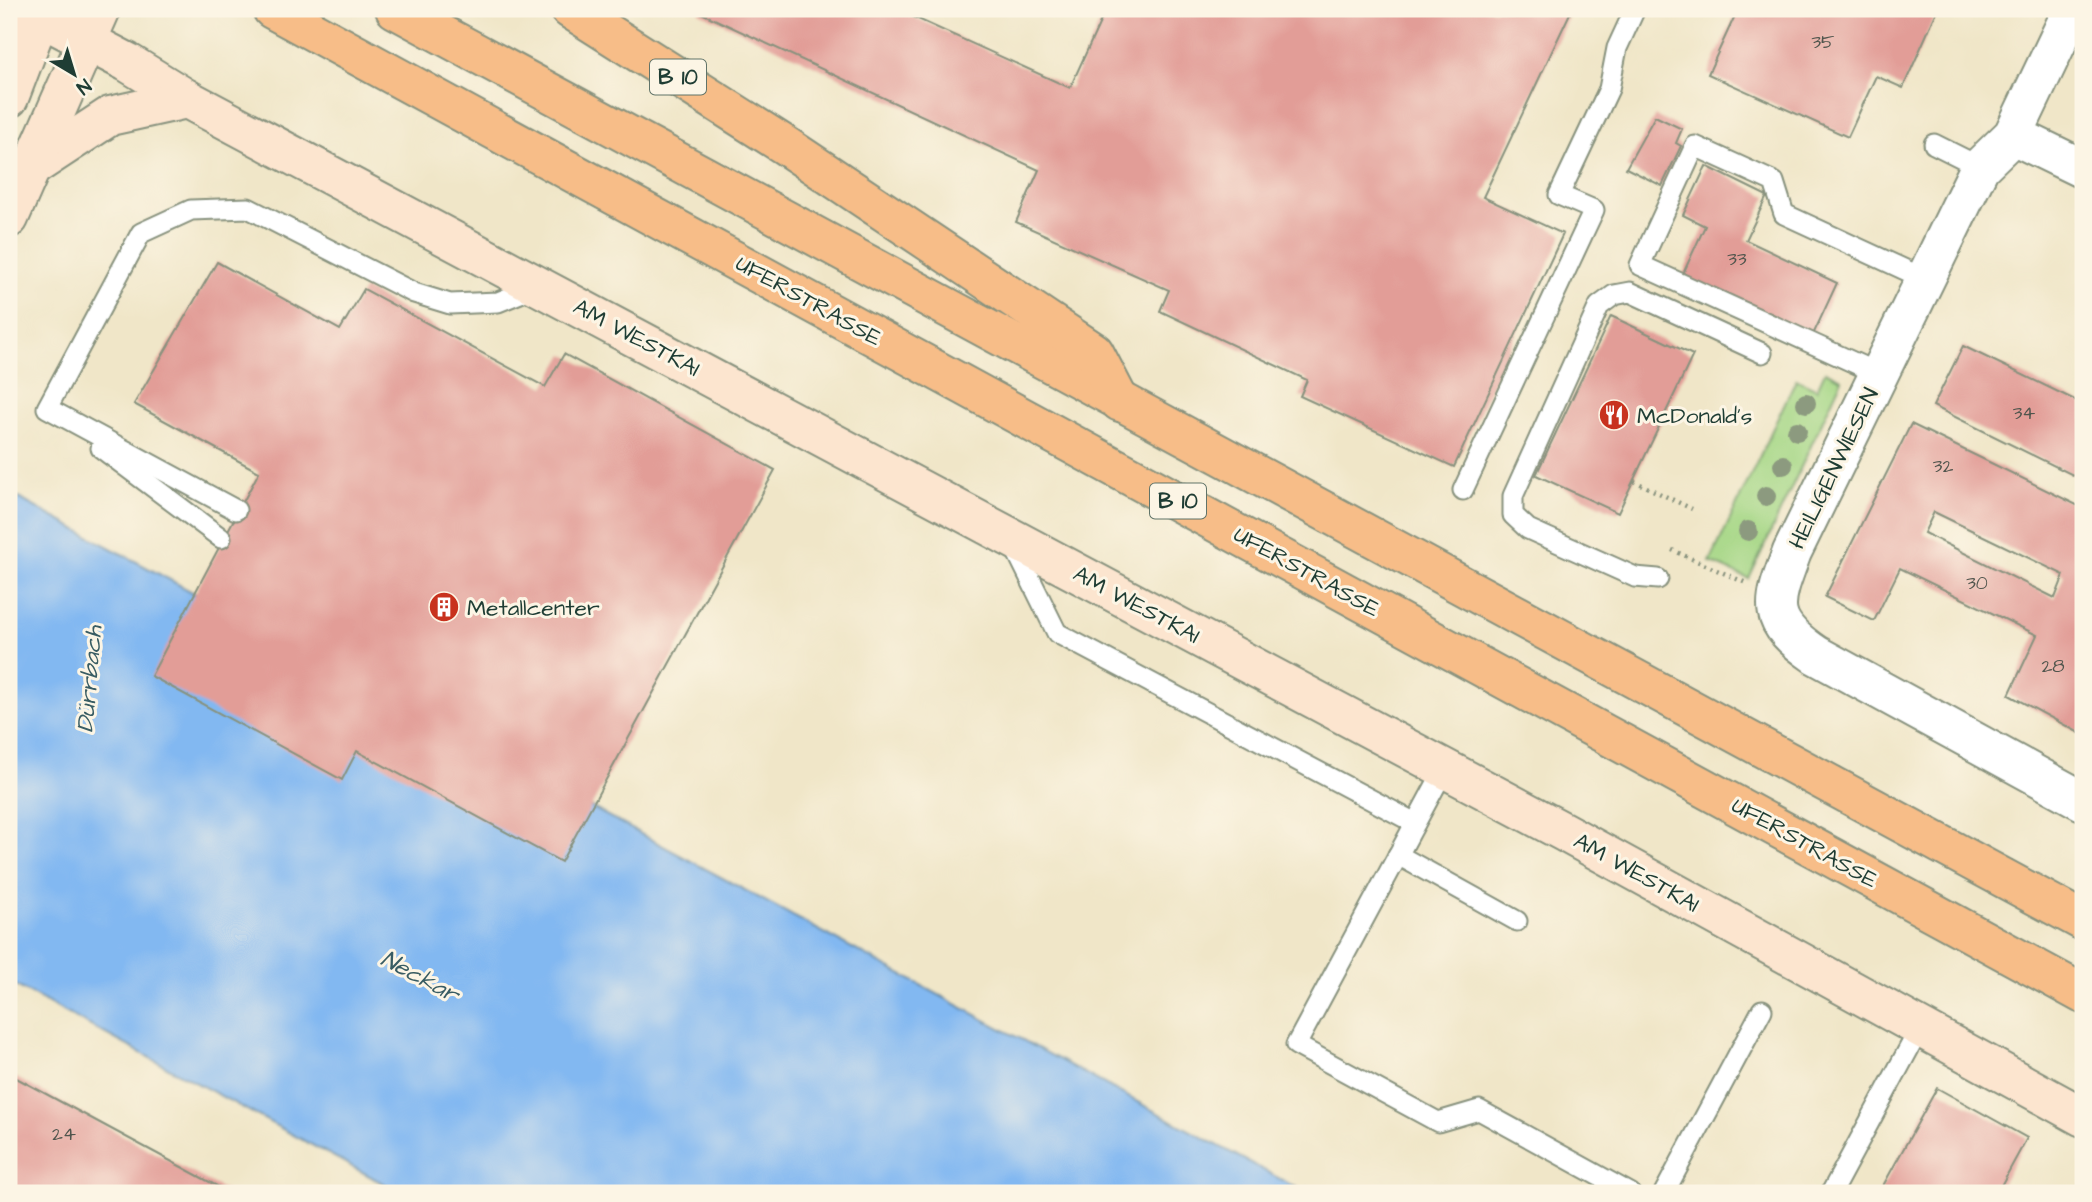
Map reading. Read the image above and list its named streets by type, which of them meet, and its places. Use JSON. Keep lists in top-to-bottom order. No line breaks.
{"streets":{"highway":["B 10","UFERSTRASSE"],"main road":["AM WESTKAI"],"street":["HEILIGENWIESEN"]},"water":["Dürrbach","Neckar"],"places":{"restaurant":["McDonald's"],"building":["Metallcenter"]},"house_numbers":["35","33","34","32","30","28","24"],"north":"bottom right"}
